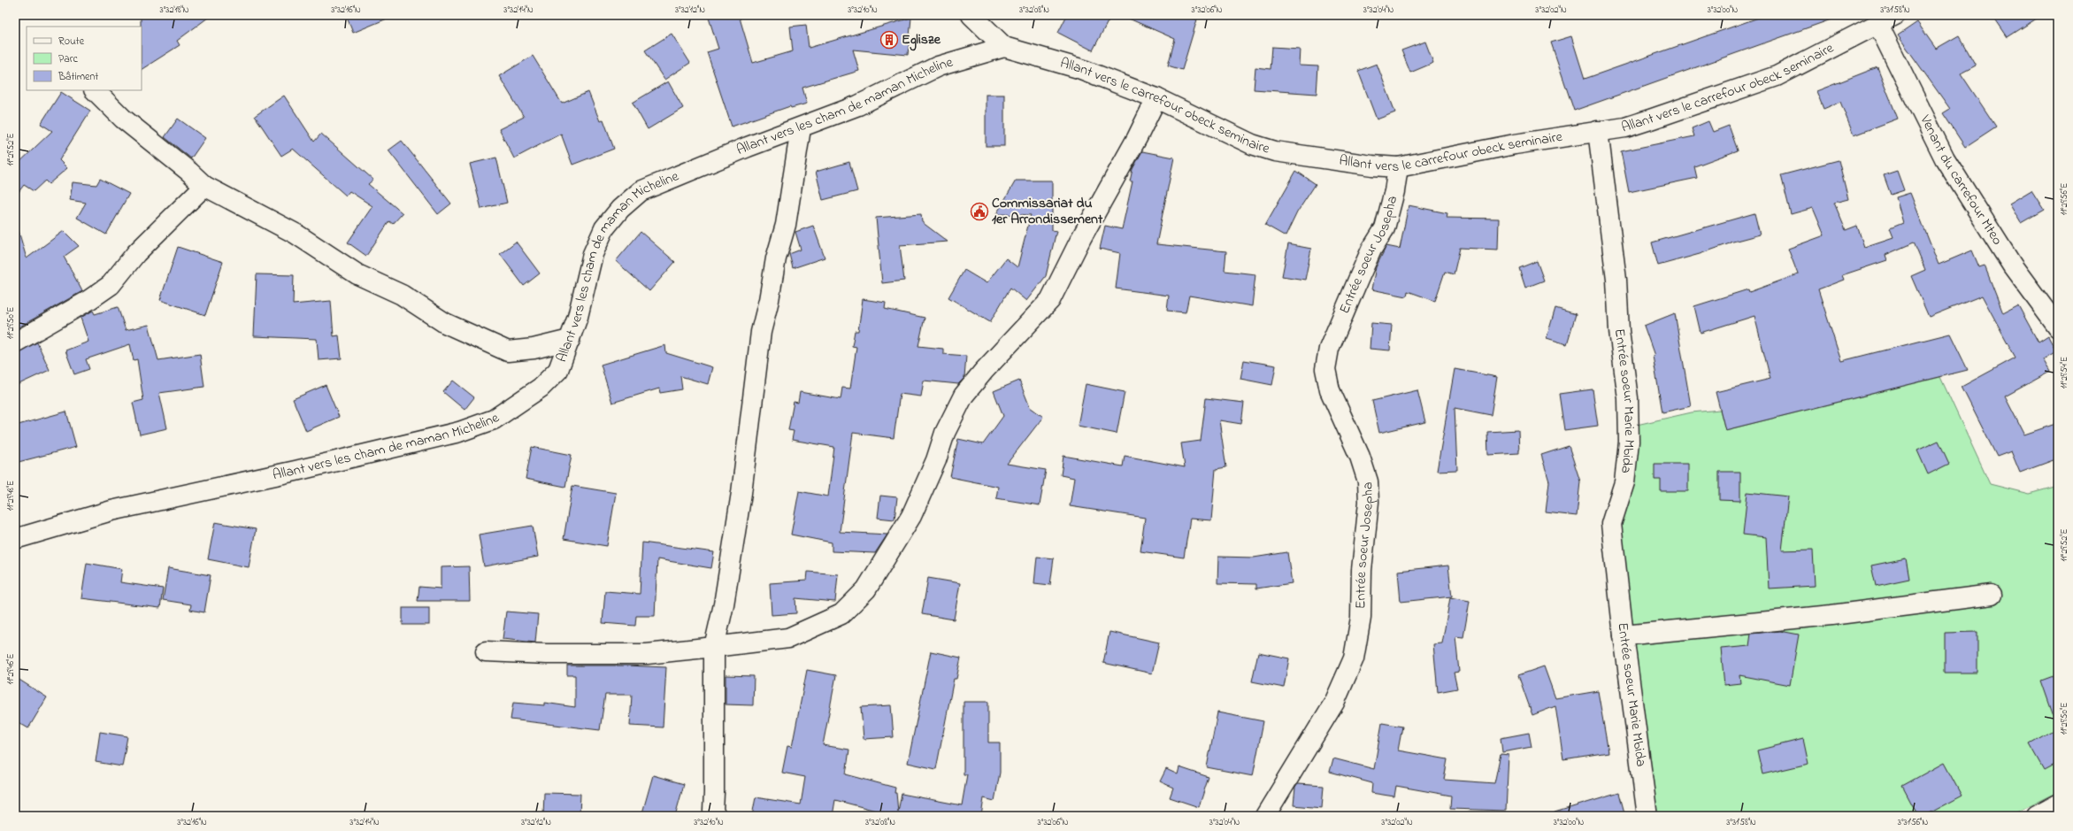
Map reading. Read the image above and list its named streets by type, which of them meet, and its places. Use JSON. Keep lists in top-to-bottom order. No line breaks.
{"streets":{"street":["Allant vers le carrefour obeck seminaire","Allant vers les cham de maman Micheline","Venant du carrefour Mteo","Entrée soeur Josepha","Entrée soeur Marie Mbida"]},"crossings":[["Allant vers le carrefour obeck seminaire","Allant vers les cham de maman Micheline"],["Allant vers le carrefour obeck seminaire","Venant du carrefour Mteo"],["Allant vers le carrefour obeck seminaire","Entrée soeur Josepha"],["Allant vers le carrefour obeck seminaire","Entrée soeur Marie Mbida"]],"places":{"building":["Eglisze"],"public building":["Commissariat du 1er Arrondissement"]},"legend":["Route","Parc","Bâtiment"],"coordinates":["3°32'18\"N","3°32'16\"N","3°32'14\"N","3°32'12\"N","3°32'10\"N","3°32'08\"N","3°32'06\"N","3°32'04\"N","3°32'02\"N","3°32'00\"N","3°31'58\"N","11°29'52\"E","11°29'56\"E","11°29'50\"E","11°29'54\"E","11°29'48\"E","11°29'46\"E","3°31'56\"N"]}
